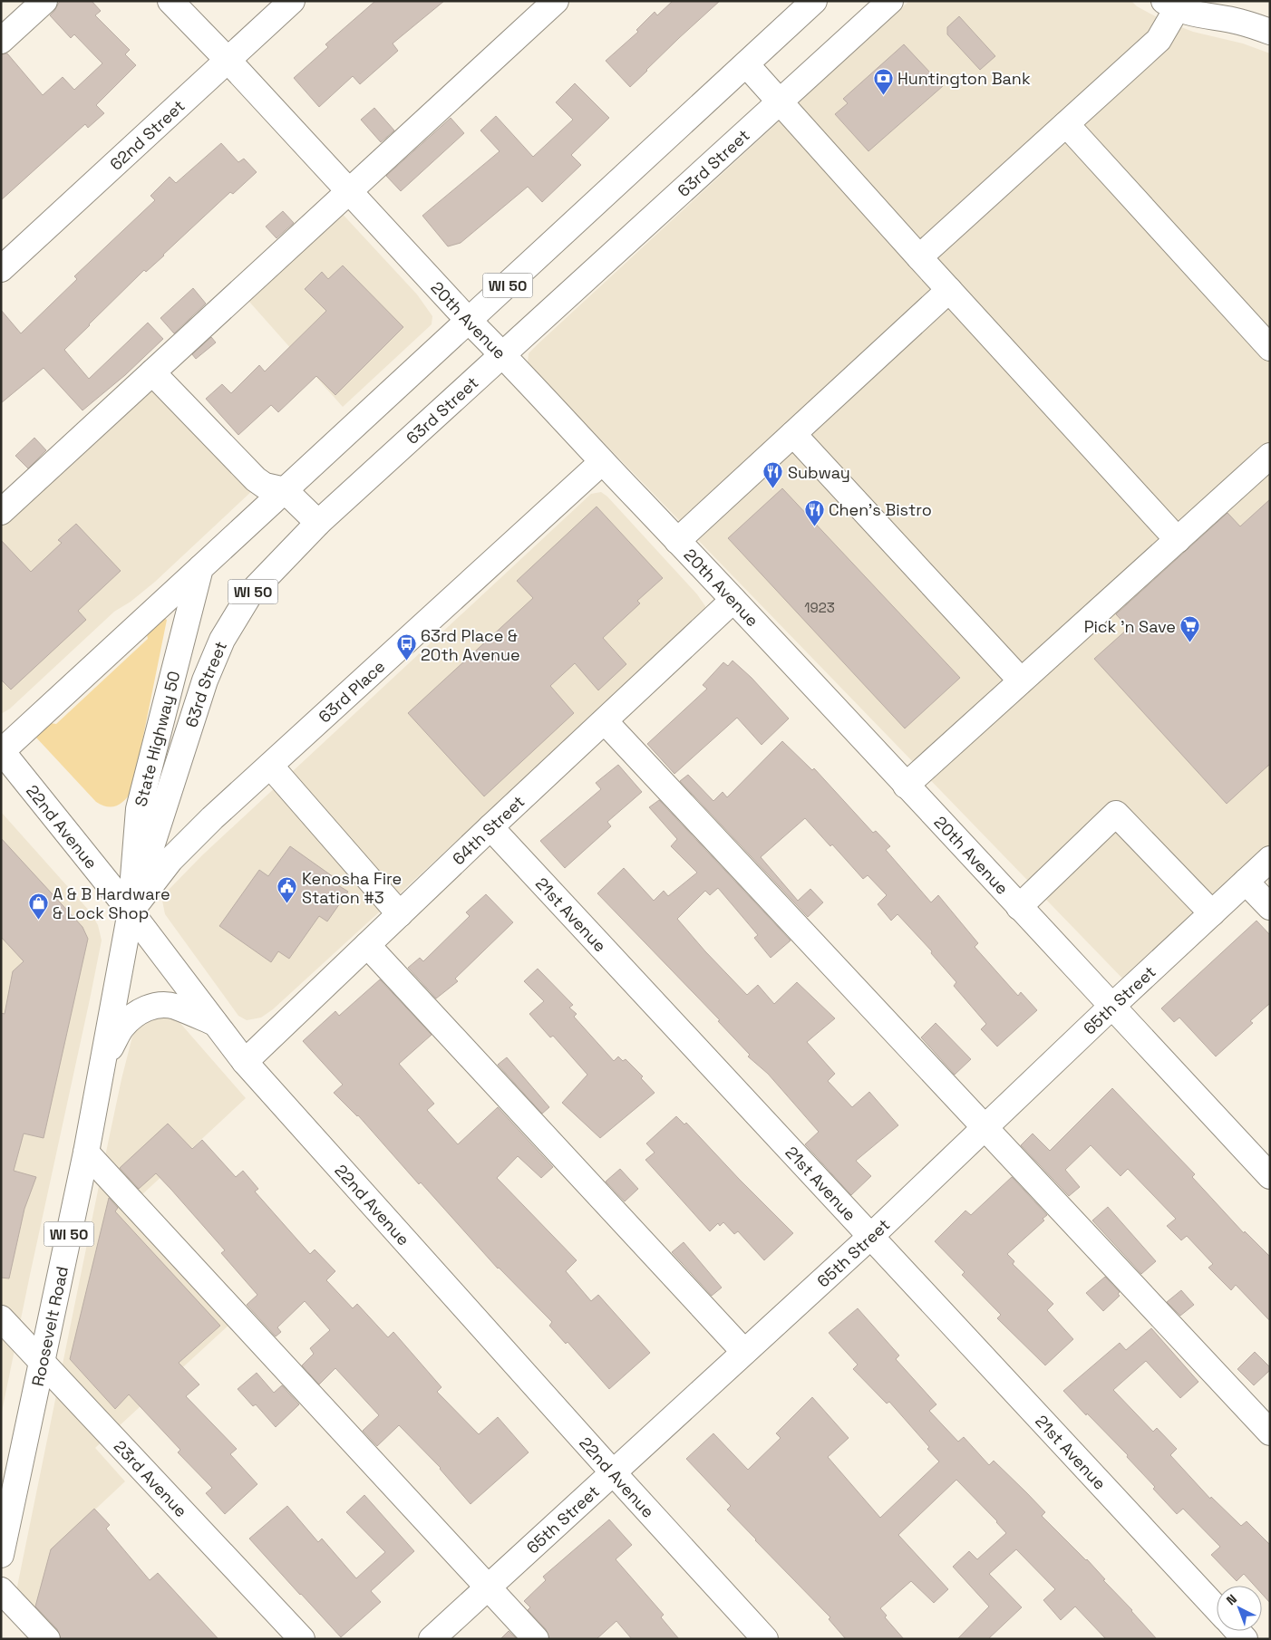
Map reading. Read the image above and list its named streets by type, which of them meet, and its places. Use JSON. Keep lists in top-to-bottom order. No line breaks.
{"streets":{"street":["62nd Street","63rd Street","WI 50","20th Avenue","63rd Place","State Highway 50","22nd Avenue","64th Street","21st Avenue","65th Street","Roosevelt Road","23rd Avenue"]},"crossings":[["62nd Street","20th Avenue"],["63rd Street","20th Avenue"],["63rd Street","63rd Place"],["63rd Street","State Highway 50"],["63rd Street","22nd Avenue"],["63rd Street","Roosevelt Road"],["WI 50","20th Avenue"],["WI 50","State Highway 50"],["20th Avenue","63rd Place"],["20th Avenue","64th Street"],["20th Avenue","65th Street"],["63rd Place","State Highway 50"],["63rd Place","22nd Avenue"],["63rd Place","Roosevelt Road"],["State Highway 50","22nd Avenue"],["State Highway 50","Roosevelt Road"],["22nd Avenue","64th Street"],["22nd Avenue","65th Street"],["22nd Avenue","Roosevelt Road"],["64th Street","21st Avenue"],["21st Avenue","65th Street"],["Roosevelt Road","23rd Avenue"]],"places":{"bank":["Huntington Bank"],"restaurant":["Subway","Chen's Bistro"],"supermarket":["Pick 'n Save"],"bus stop":["63rd Place & 20th Avenue"],"public building":["Kenosha Fire Station #3"],"shop":["A & B Hardware & Lock Shop"]},"house_numbers":["1923"],"north":"top left"}
